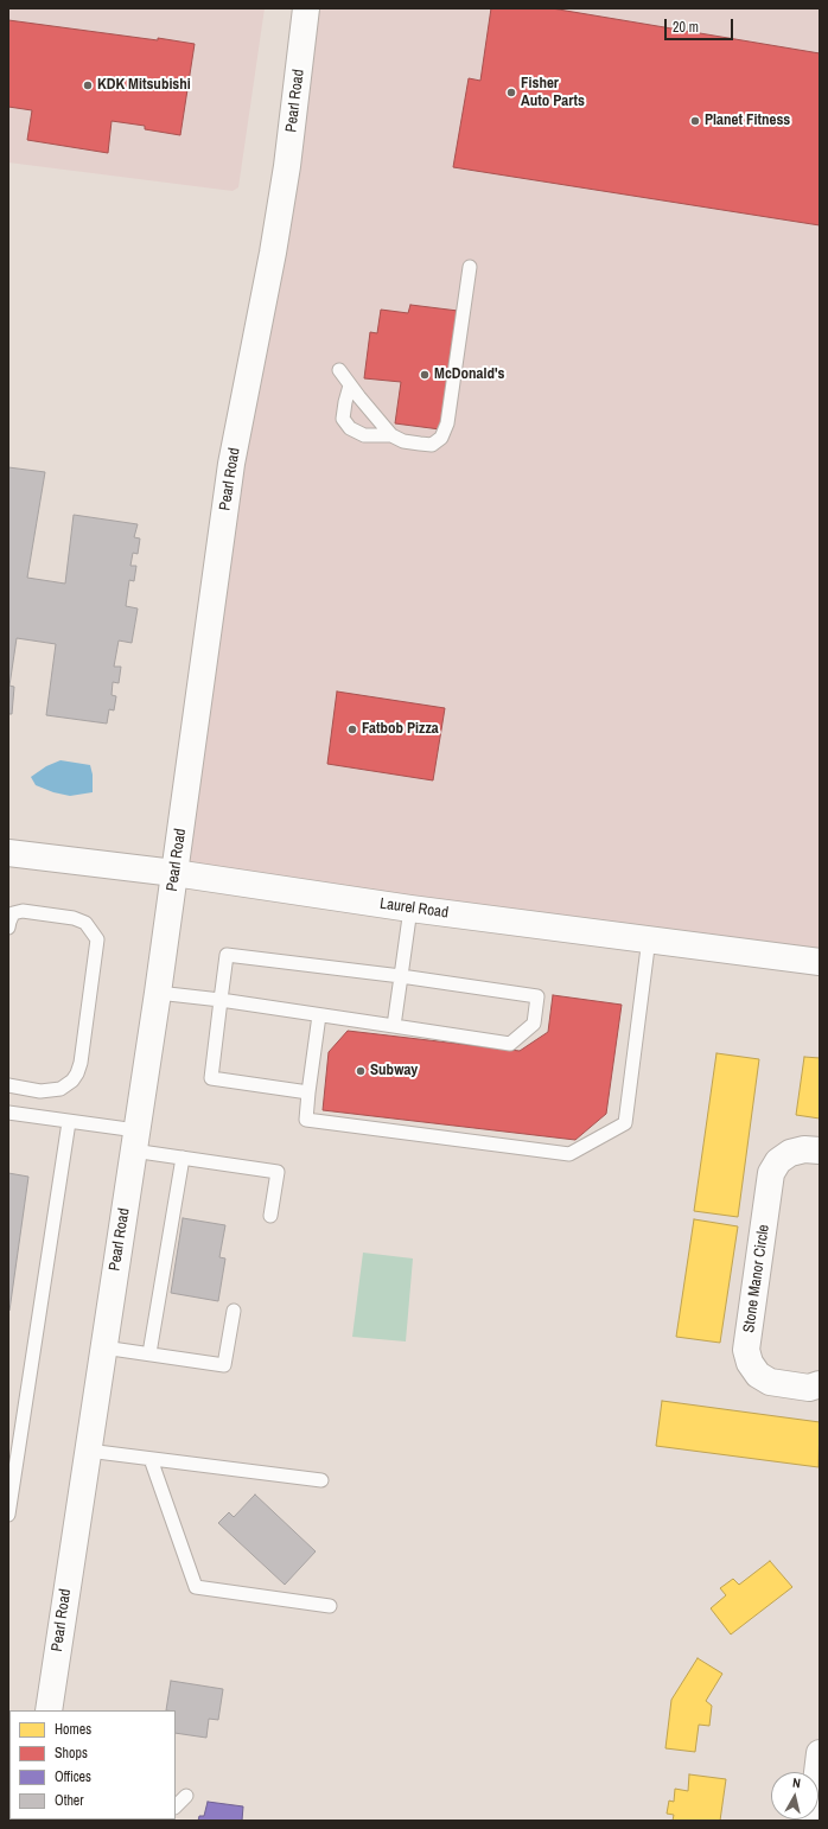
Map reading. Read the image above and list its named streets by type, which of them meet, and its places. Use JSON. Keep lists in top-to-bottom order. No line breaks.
{"streets":{"main road":["Pearl Road","Laurel Road","Stone Manor Circle"]},"crossings":[["Pearl Road","Laurel Road"]],"places":["KDK Mitsubishi","Fisher Auto Parts","Planet Fitness","McDonald's","Fatbob Pizza","Subway"],"legend":["Homes","Shops","Offices","Other"],"scale_bar":"20 m","north":"top"}
